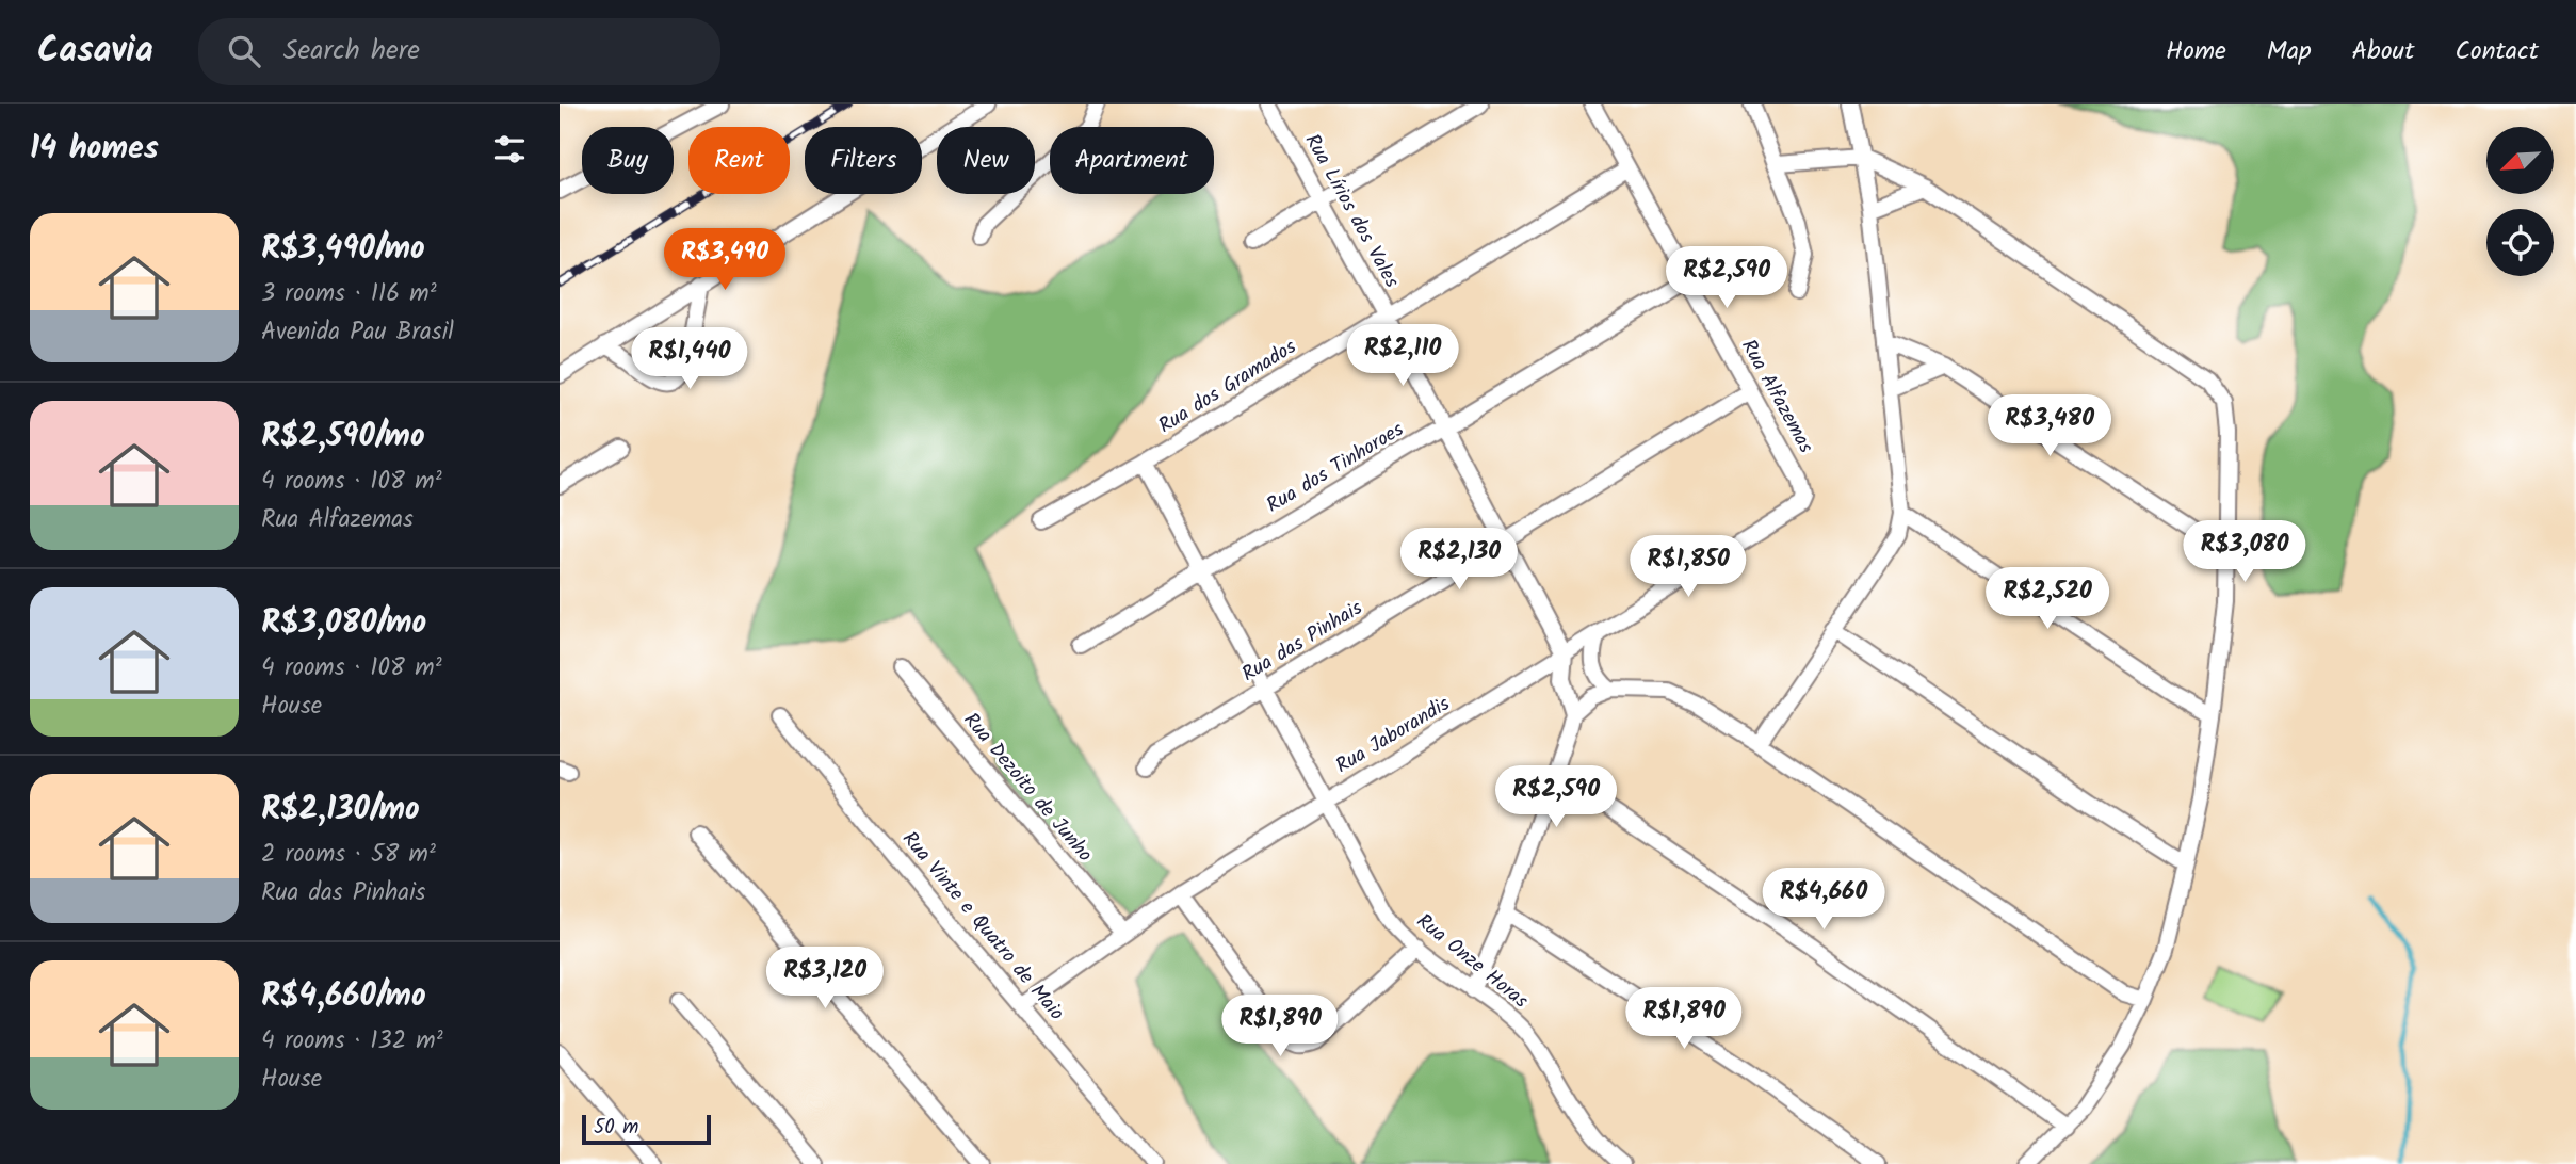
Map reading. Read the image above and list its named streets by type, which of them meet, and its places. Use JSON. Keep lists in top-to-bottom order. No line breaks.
{"streets":{"street":["Rua Lírios dos Vales","Rua dos Gramados","Rua Alfazemas","Rua dos Tinhoroes","Rua das Pinhais","Rua Jaborandis","Rua Dezoito de Junho","Rua Vinte e Quatro de Maio","Rua Onze Horas"]},"crossings":[["Rua Lírios dos Vales","Rua dos Gramados"],["Rua Lírios dos Vales","Rua dos Tinhoroes"],["Rua Lírios dos Vales","Rua das Pinhais"],["Rua Lírios dos Vales","Rua Jaborandis"],["Rua dos Gramados","Rua Alfazemas"],["Rua dos Gramados","Rua Onze Horas"],["Rua Alfazemas","Rua dos Tinhoroes"],["Rua Alfazemas","Rua das Pinhais"],["Rua Alfazemas","Rua Jaborandis"],["Rua dos Tinhoroes","Rua Onze Horas"],["Rua das Pinhais","Rua Onze Horas"],["Rua Jaborandis","Rua Dezoito de Junho"],["Rua Jaborandis","Rua Vinte e Quatro de Maio"],["Rua Jaborandis","Rua Onze Horas"]],"scale_bar":"50 m","north":"bottom left","page":{"header":"Casavia","search":"Search here","nav":["Home","Map","About","Contact"],"heading":"14 homes","chip":["Buy","Rent","Filters","New","Apartment"],"list":[{"name":"R$3,490/mo","note":"3 rooms · 116 m² · Avenida Pau Brasil"},{"name":"R$2,590/mo","note":"4 rooms · 108 m² · Rua Alfazemas"},{"name":"R$3,080/mo","note":"4 rooms · 108 m² · House"},{"name":"R$2,130/mo","note":"2 rooms · 58 m² · Rua das Pinhais"},{"name":"R$4,660/mo","note":"4 rooms · 132 m² · House"}],"price":["R$3,490","R$2,590","R$2,110","R$1,440","R$3,480","R$3,080","R$2,130","R$1,850","R$2,520","R$2,590","R$4,660","R$3,120","R$1,890","R$1,890"],"scale":"50 m"}}
